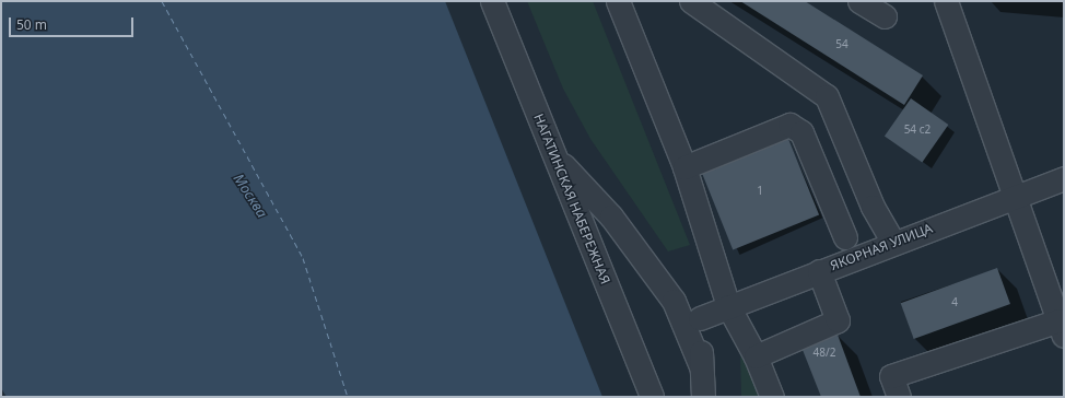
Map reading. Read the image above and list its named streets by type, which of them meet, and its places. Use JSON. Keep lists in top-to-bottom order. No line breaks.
{"streets":{"street":["НАГАТИНСКАЯ НАБЕРЕЖНАЯ","ЯКОРНАЯ УЛИЦА"]},"water":["Москва"],"house_numbers":["54","54 с2","1","4","48/2"],"scale_bar":"50 m"}
